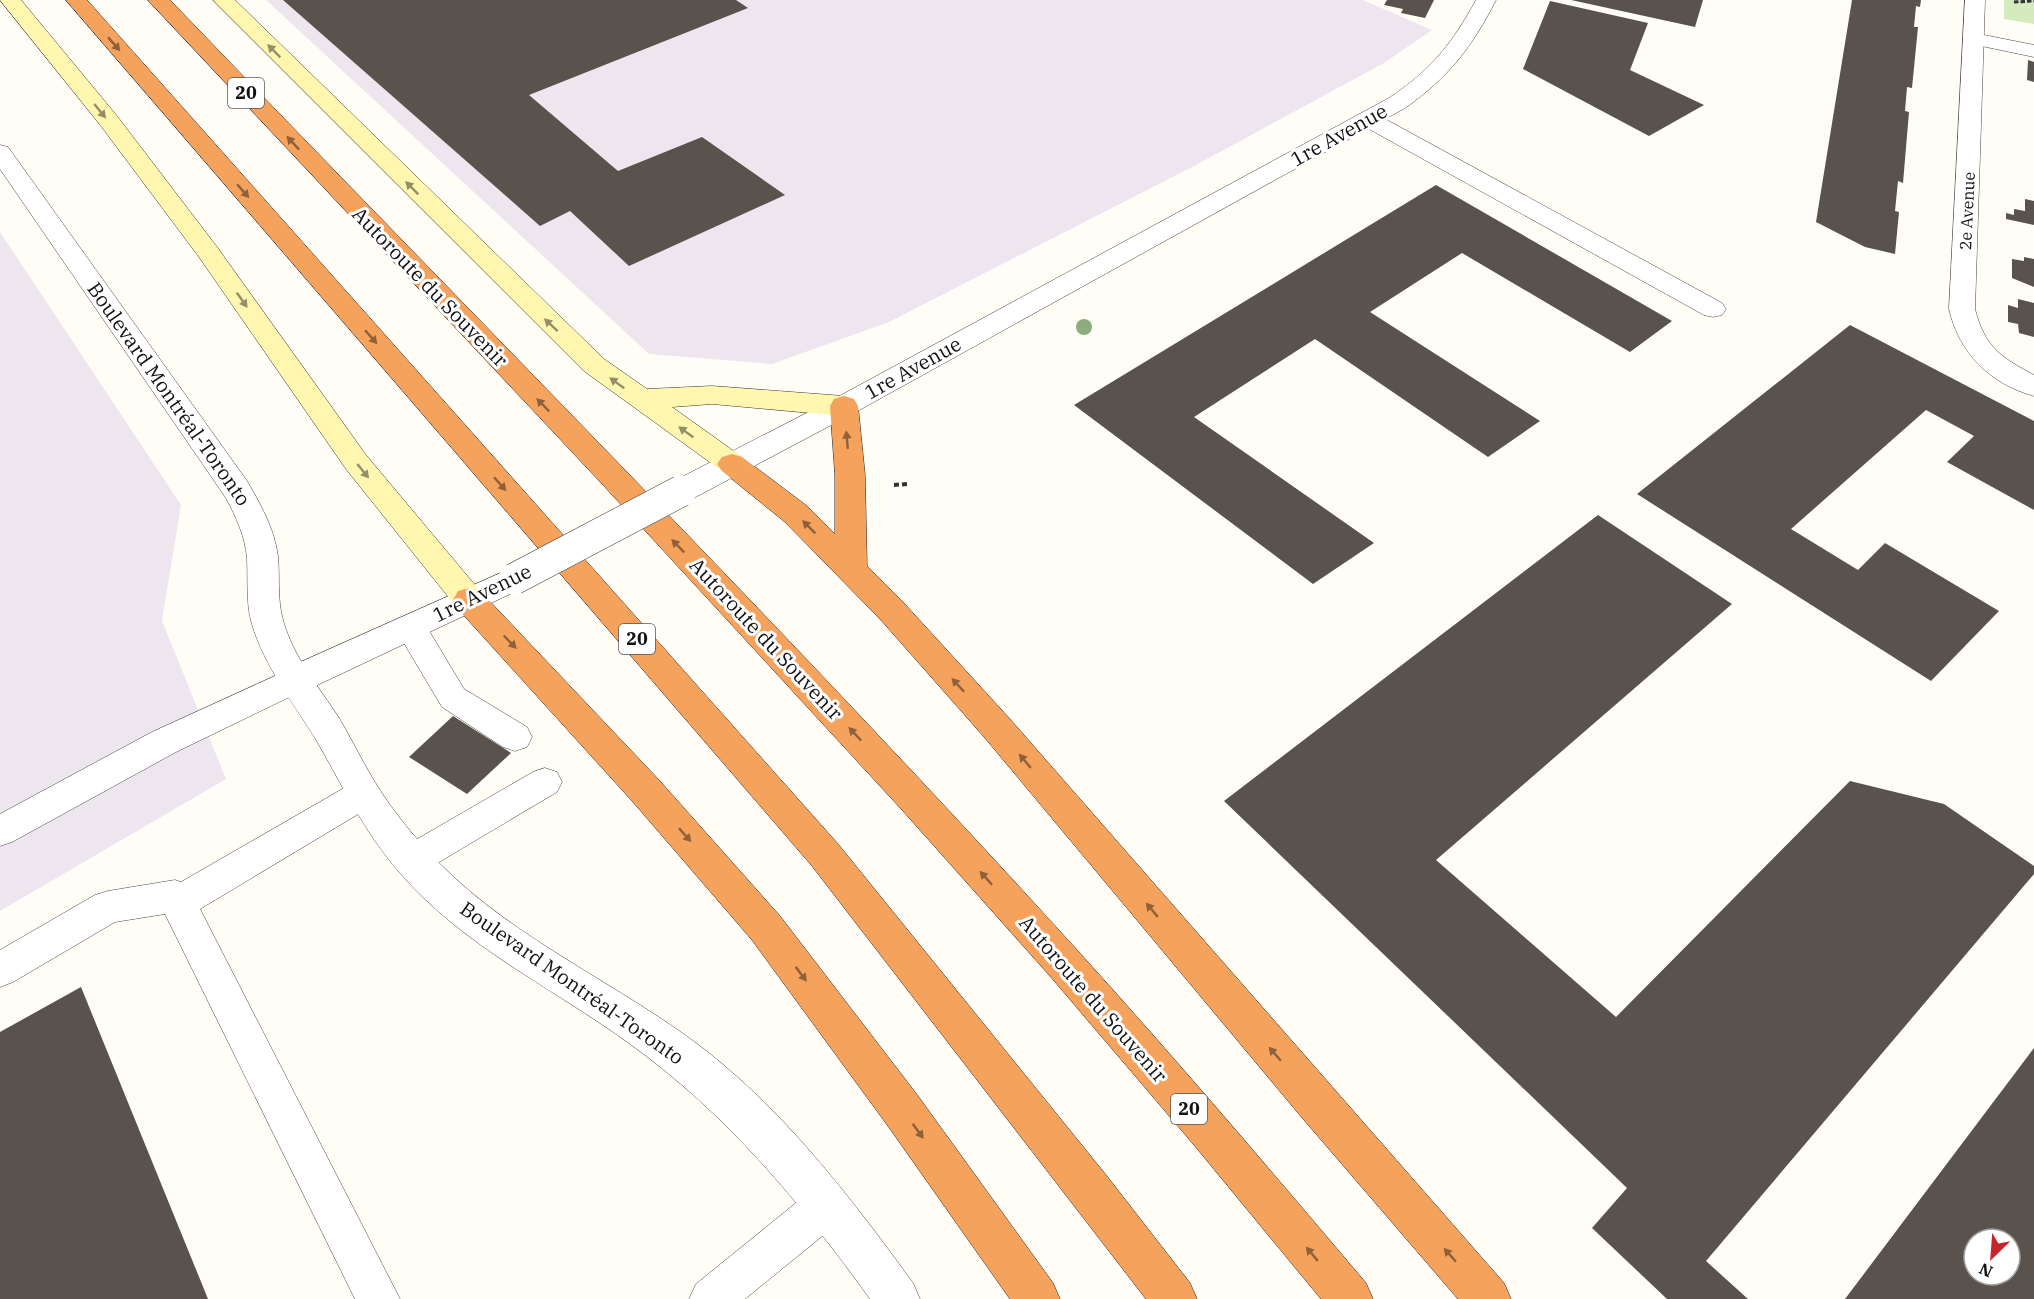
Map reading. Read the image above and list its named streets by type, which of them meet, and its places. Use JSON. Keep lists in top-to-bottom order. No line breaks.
{"streets":{"highway":["20","Autoroute du Souvenir"],"street":["1re Avenue","2e Avenue","Boulevard Montréal-Toronto"]},"crossings":[["1re Avenue","Boulevard Montréal-Toronto"]],"north":"bottom left"}
